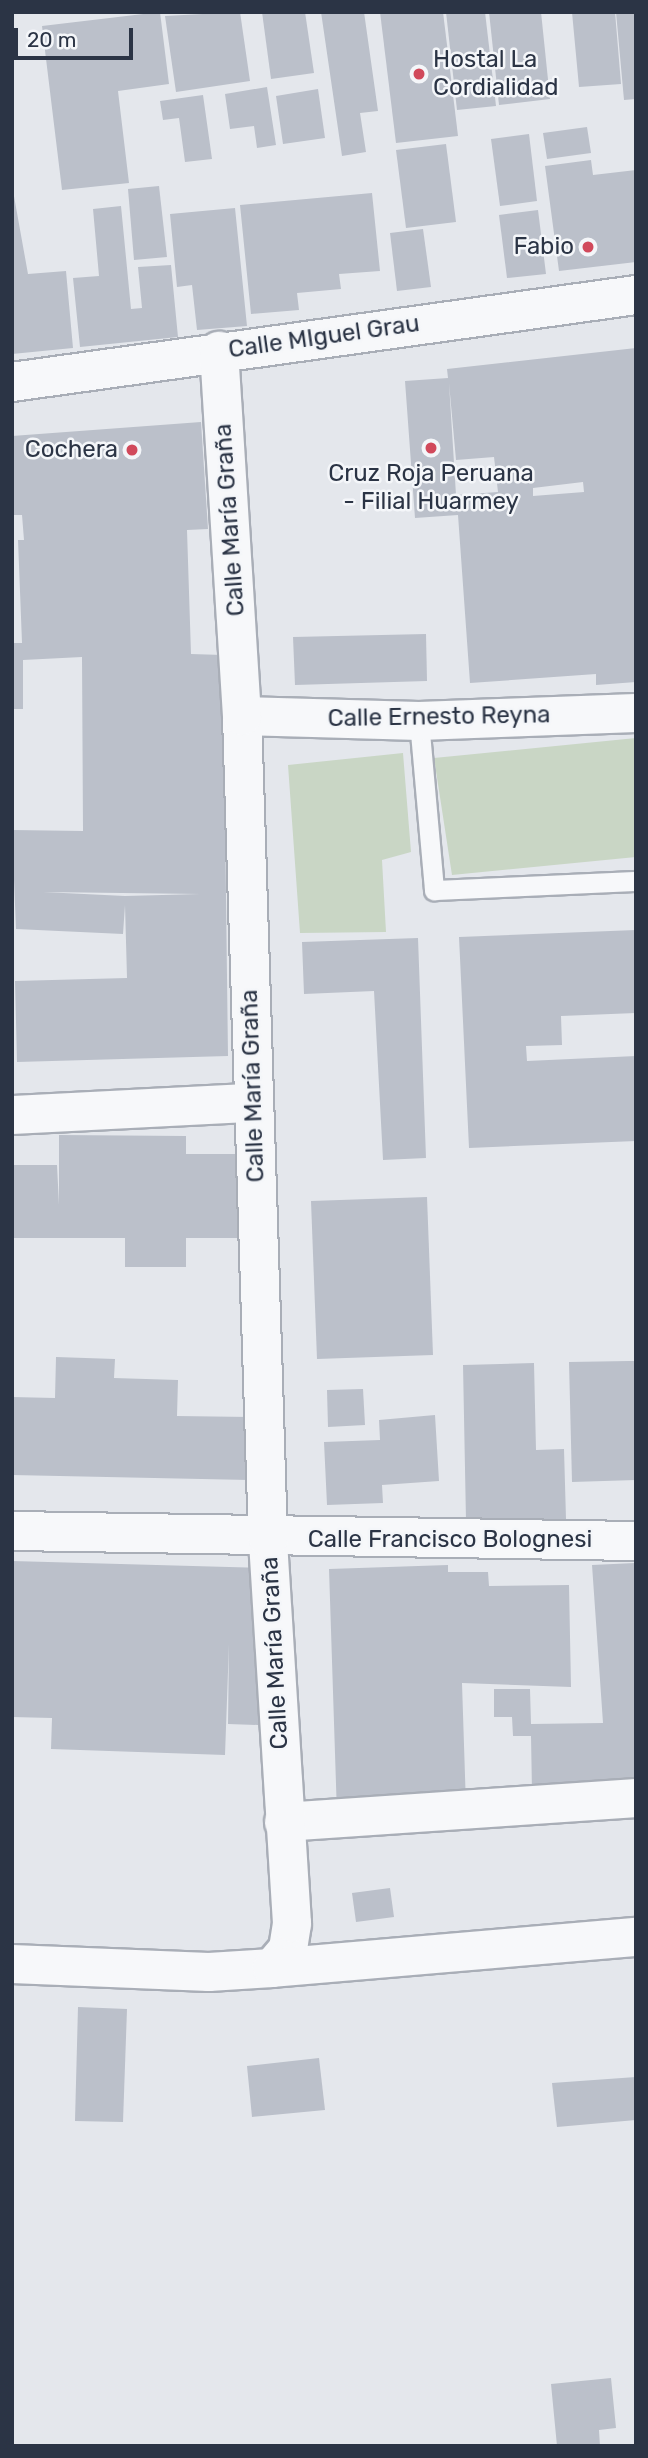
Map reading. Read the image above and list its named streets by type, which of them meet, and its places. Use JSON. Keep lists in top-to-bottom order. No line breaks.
{"streets":{"street":["Calle MIguel Grau","Calle María Graña","Calle Ernesto Reyna","Calle Francisco Bolognesi"]},"crossings":[["Calle MIguel Grau","Calle María Graña"],["Calle María Graña","Calle Ernesto Reyna"],["Calle María Graña","Calle Francisco Bolognesi"]],"places":["Hostal La Cordialidad","Fabio","Cruz Roja Peruana - Filial Huarmey","Cochera"],"scale_bar":"20 m"}
